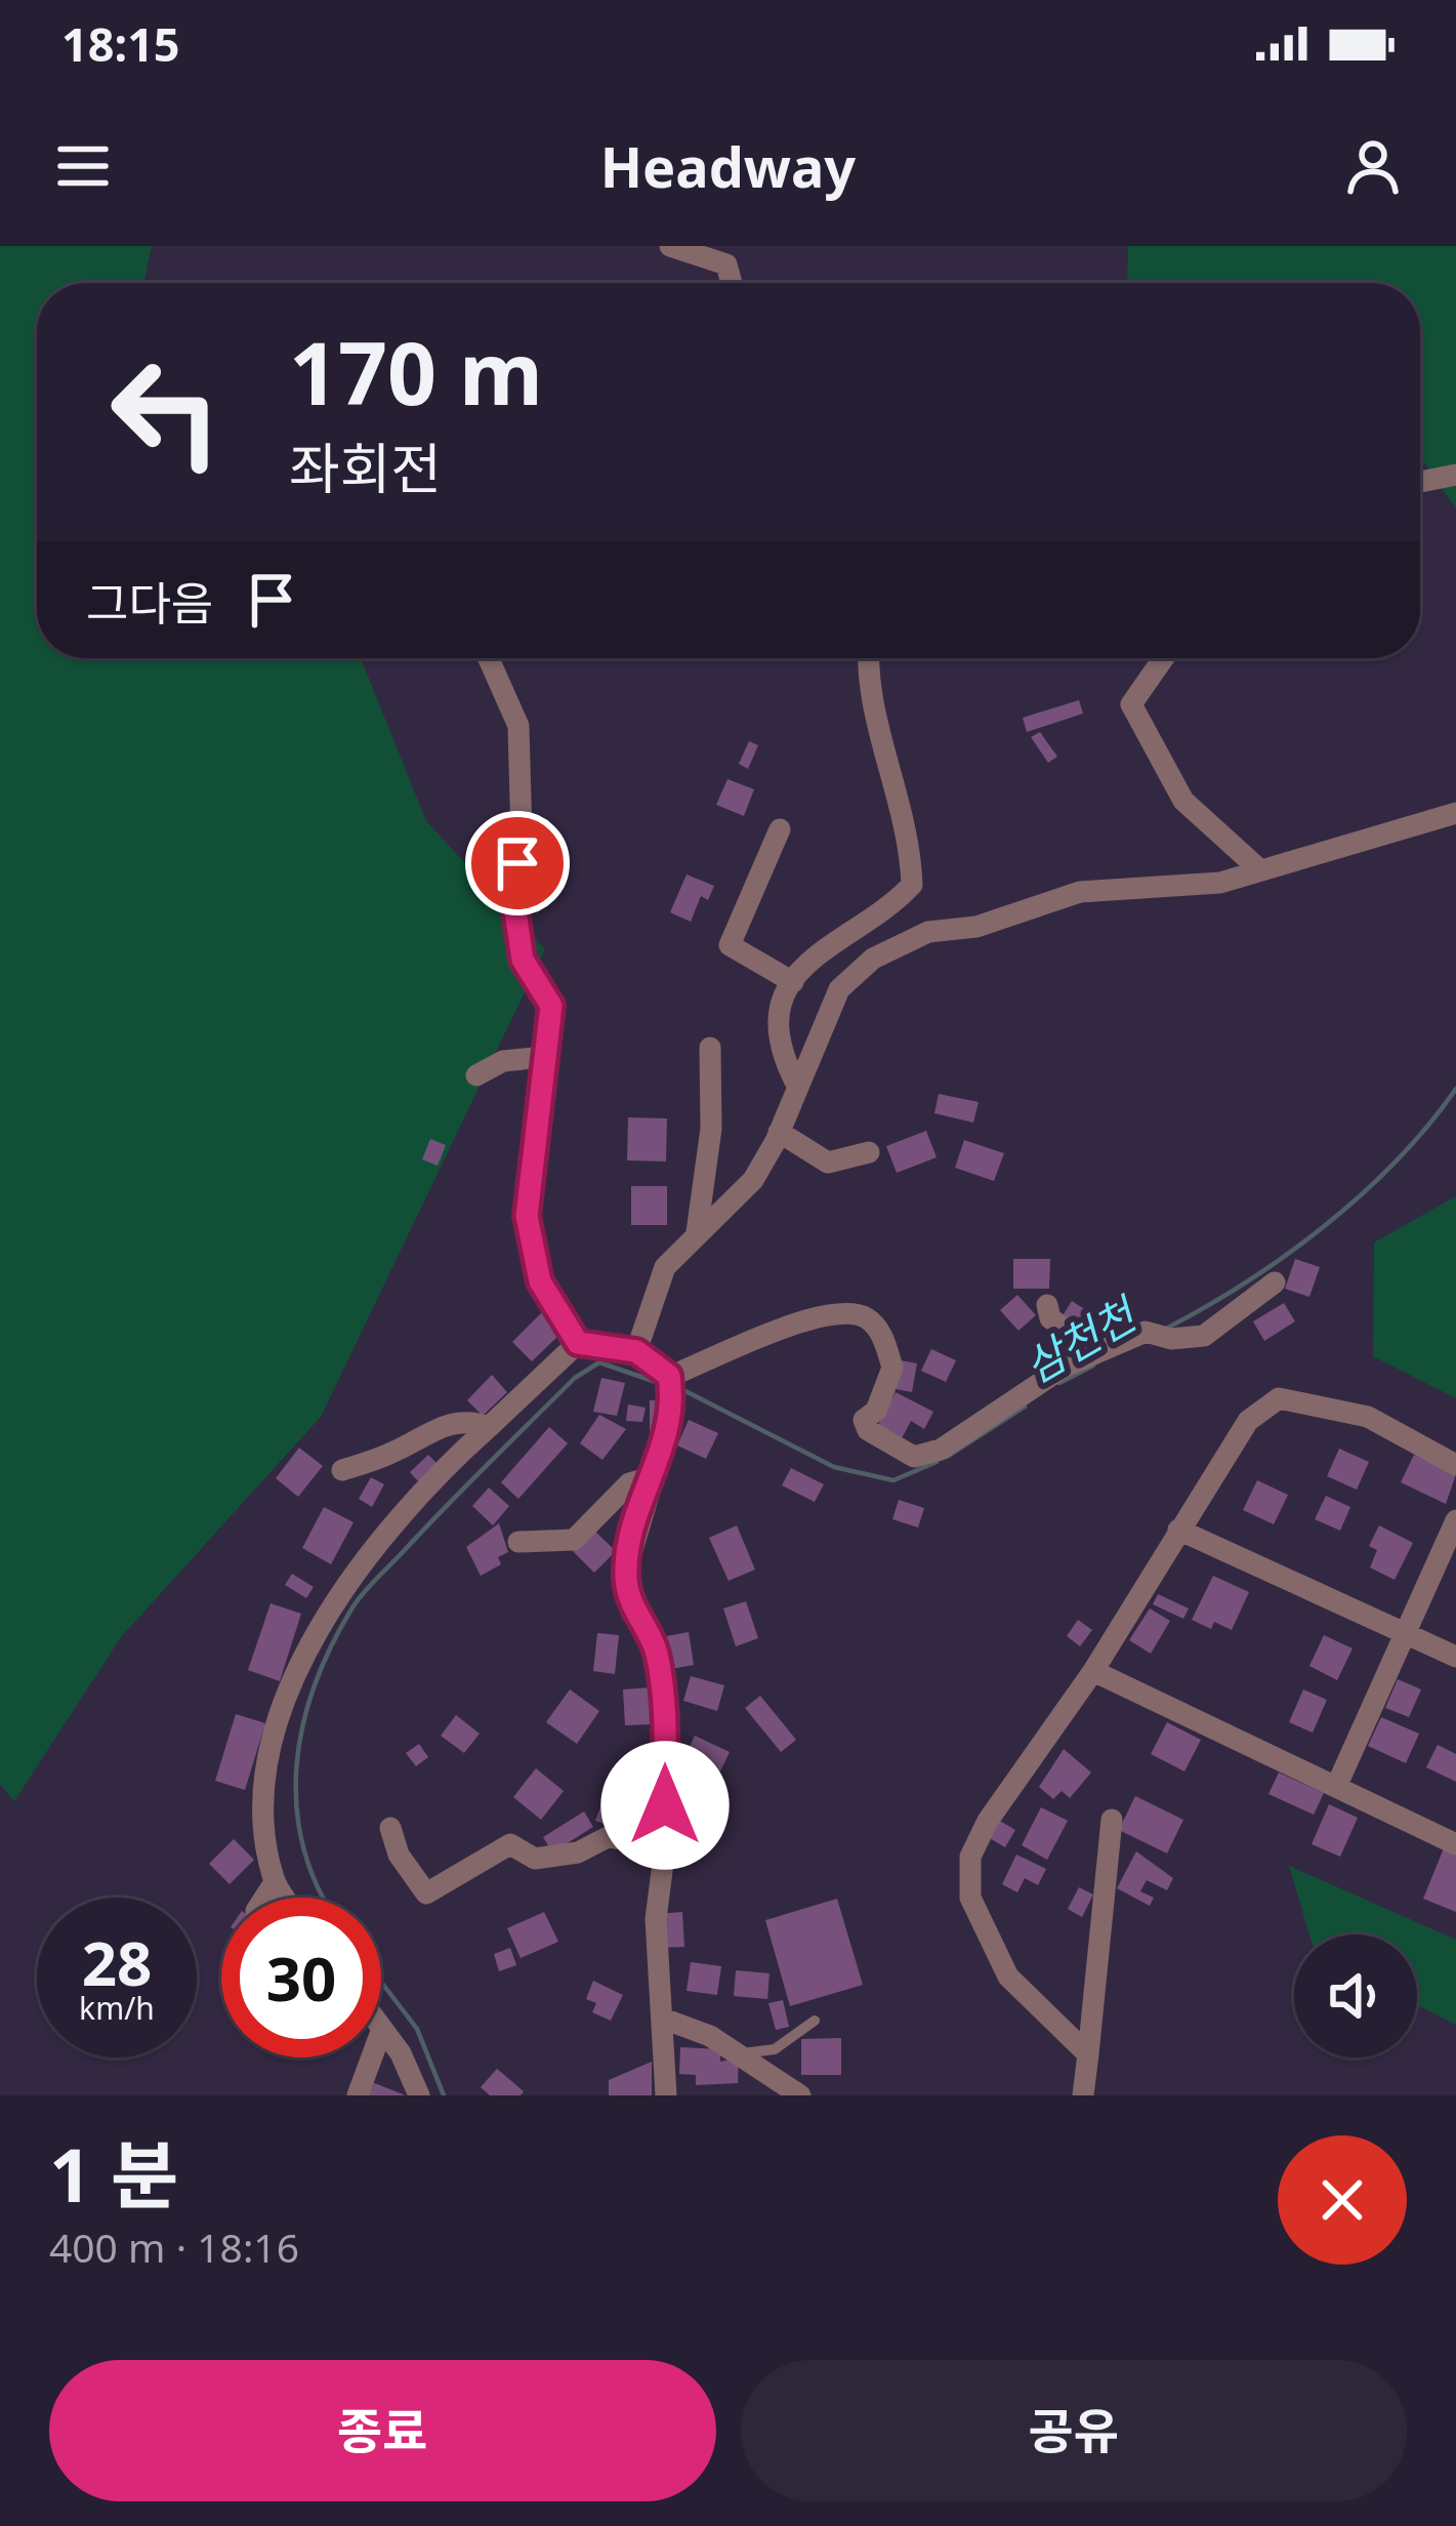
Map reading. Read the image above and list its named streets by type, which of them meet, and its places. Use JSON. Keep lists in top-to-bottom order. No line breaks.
{"water":["삼천천"],"page":{"status":"18:15","header":"Headway","turn":["170 m","좌회전"],"then":"그다음","speed":"28 km/h","limit":"30","heading":["1 분","400 m · 18:16"],"buttons":["종료","공유"]}}
